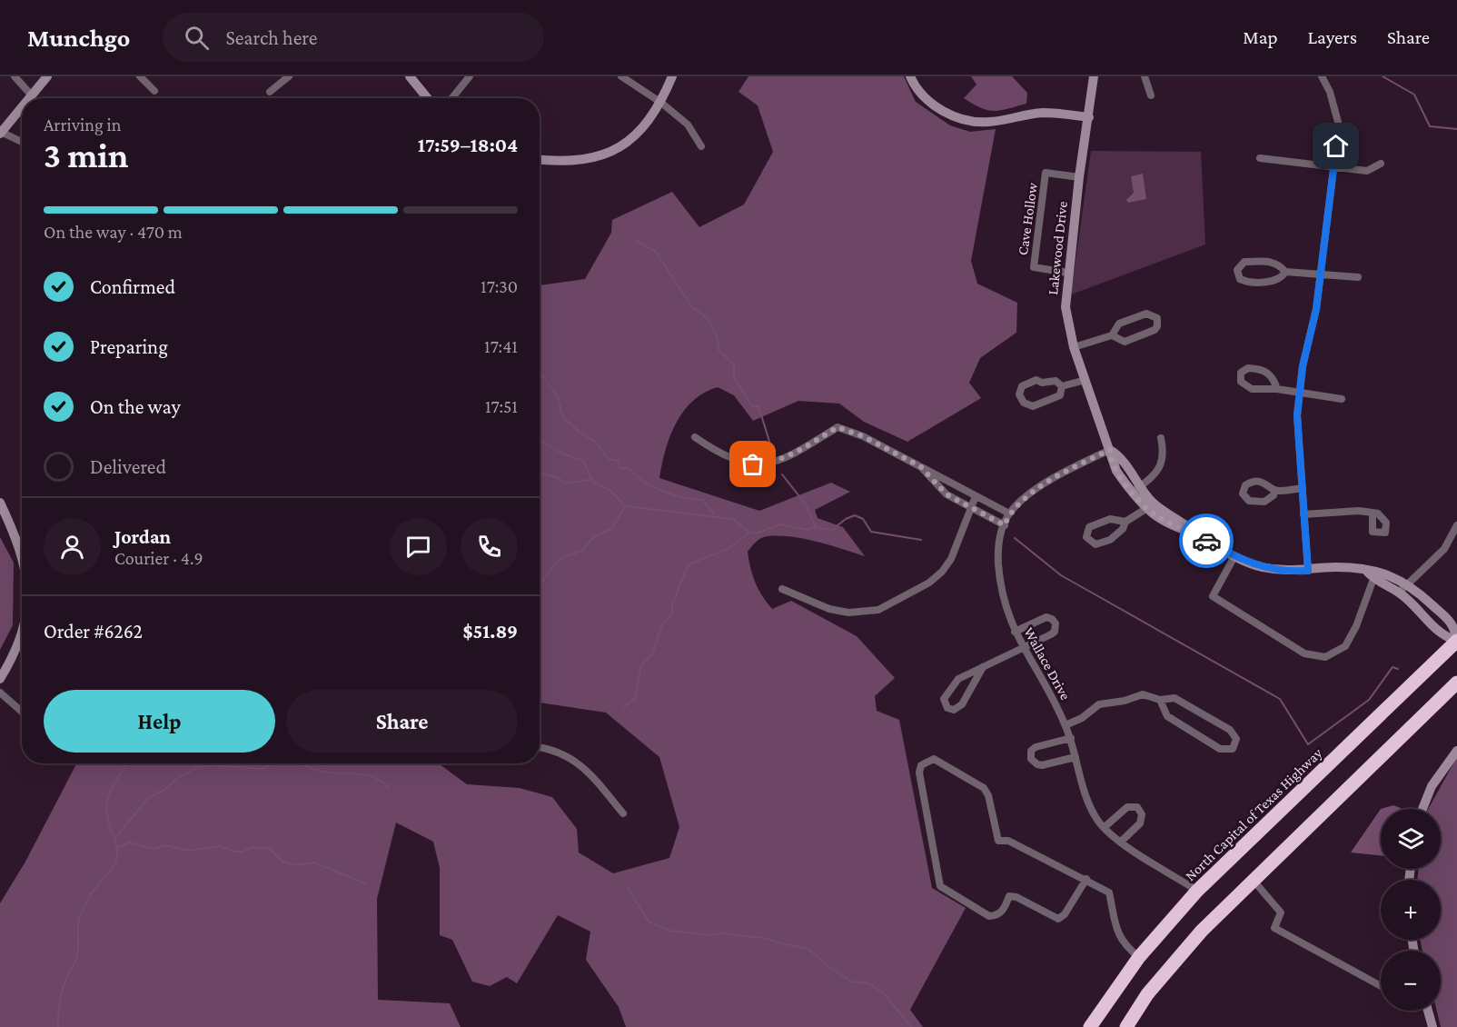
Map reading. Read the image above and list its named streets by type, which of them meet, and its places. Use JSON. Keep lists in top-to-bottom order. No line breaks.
{"streets":{"highway":["North Capital of Texas Highway"],"street":["Cave Hollow","Lakewood Drive","Wallace Drive"]},"crossings":[["Cave Hollow","Lakewood Drive"],["Lakewood Drive","Wallace Drive"],["Lakewood Drive","North Capital of Texas Highway"],["Wallace Drive","North Capital of Texas Highway"]],"page":{"header":"Munchgo","search":"Search here","nav":["Map","Layers","Share"],"heading":["3 min","Arriving in","17:59–18:04"],"panel":["Jordan","Courier · 4.9","Order #6262","$51.89"],"bar":"On the way · 470 m","list":[["Confirmed","17:30"],["Preparing","17:41"],["On the way","17:51"],"Delivered"],"buttons":["Help","Share"],"map_buttons":["+","−"]}}
